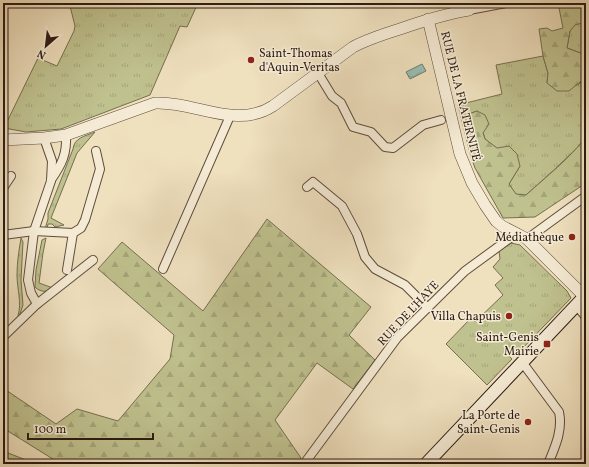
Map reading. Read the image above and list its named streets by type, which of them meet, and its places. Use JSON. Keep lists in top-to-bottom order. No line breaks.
{"streets":{"street":["RUE DE LA FRATERNITÉ","RUE DE L'HAYE"]},"crossings":[["RUE DE LA FRATERNITÉ","RUE DE L'HAYE"]],"places":{"other":["Saint-Thomas d'Aquin-Veritas","Médiathèque","Villa Chapuis","La Porte de Saint-Genis"],"transit":["Saint-Genis Mairie"]},"scale_bar":"100 m","north":"bottom left"}
